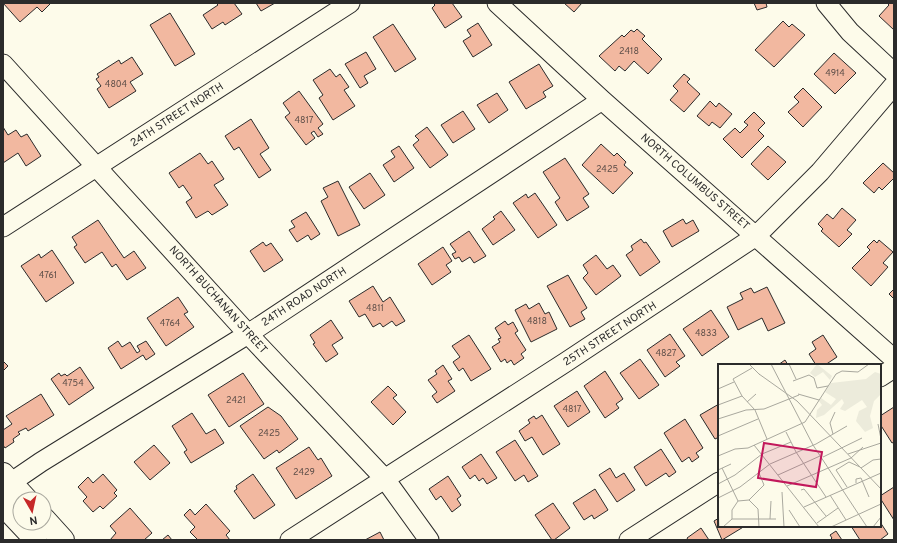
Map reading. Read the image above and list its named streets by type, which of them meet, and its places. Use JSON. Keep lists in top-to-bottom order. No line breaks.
{"streets":{"street":["24TH STREET NORTH","NORTH COLUMBUS STREET","24TH ROAD NORTH","NORTH BUCHANAN STREET","25TH STREET NORTH"]},"crossings":[["24TH STREET NORTH","NORTH BUCHANAN STREET"],["NORTH COLUMBUS STREET","24TH ROAD NORTH"],["NORTH COLUMBUS STREET","25TH STREET NORTH"],["24TH ROAD NORTH","NORTH BUCHANAN STREET"],["NORTH BUCHANAN STREET","25TH STREET NORTH"]],"house_numbers":["2418","4914","4804","4817","2425","4761","4811","4818","4764","4833","4827","4754","2421","4817","2425","2429"],"north":"bottom"}
